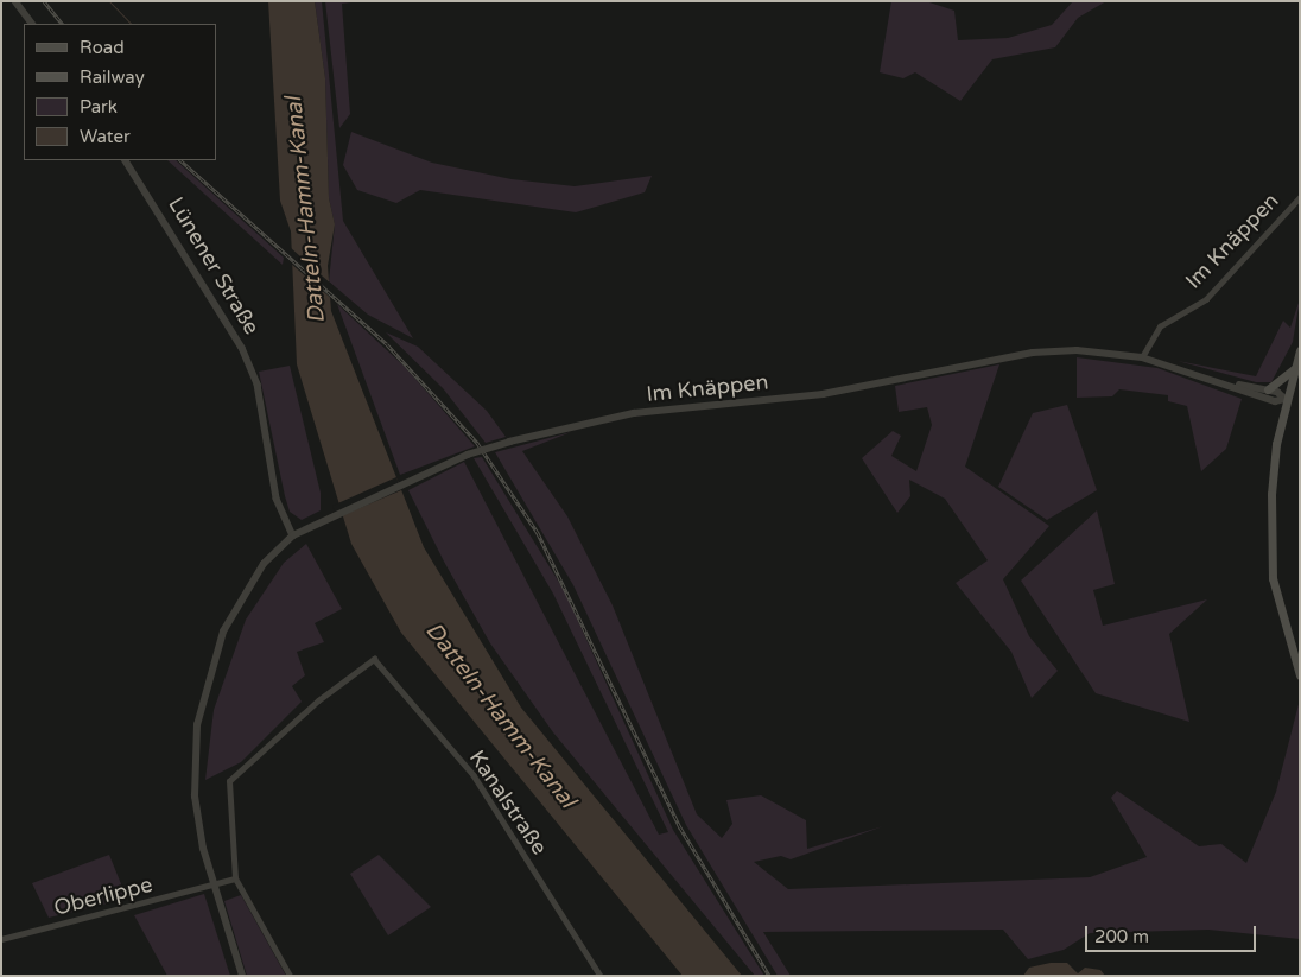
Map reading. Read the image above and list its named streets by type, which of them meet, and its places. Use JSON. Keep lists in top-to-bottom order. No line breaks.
{"streets":{"street":["Im Knäppen","Lünener Straße","Kanalstraße","Oberlippe"]},"crossings":[["Im Knäppen","Lünener Straße"],["Im Knäppen","Oberlippe"],["Kanalstraße","Oberlippe"]],"water":["Datteln-Hamm-Kanal"],"legend":["Road","Railway","Park","Water"],"scale_bar":"200 m"}
